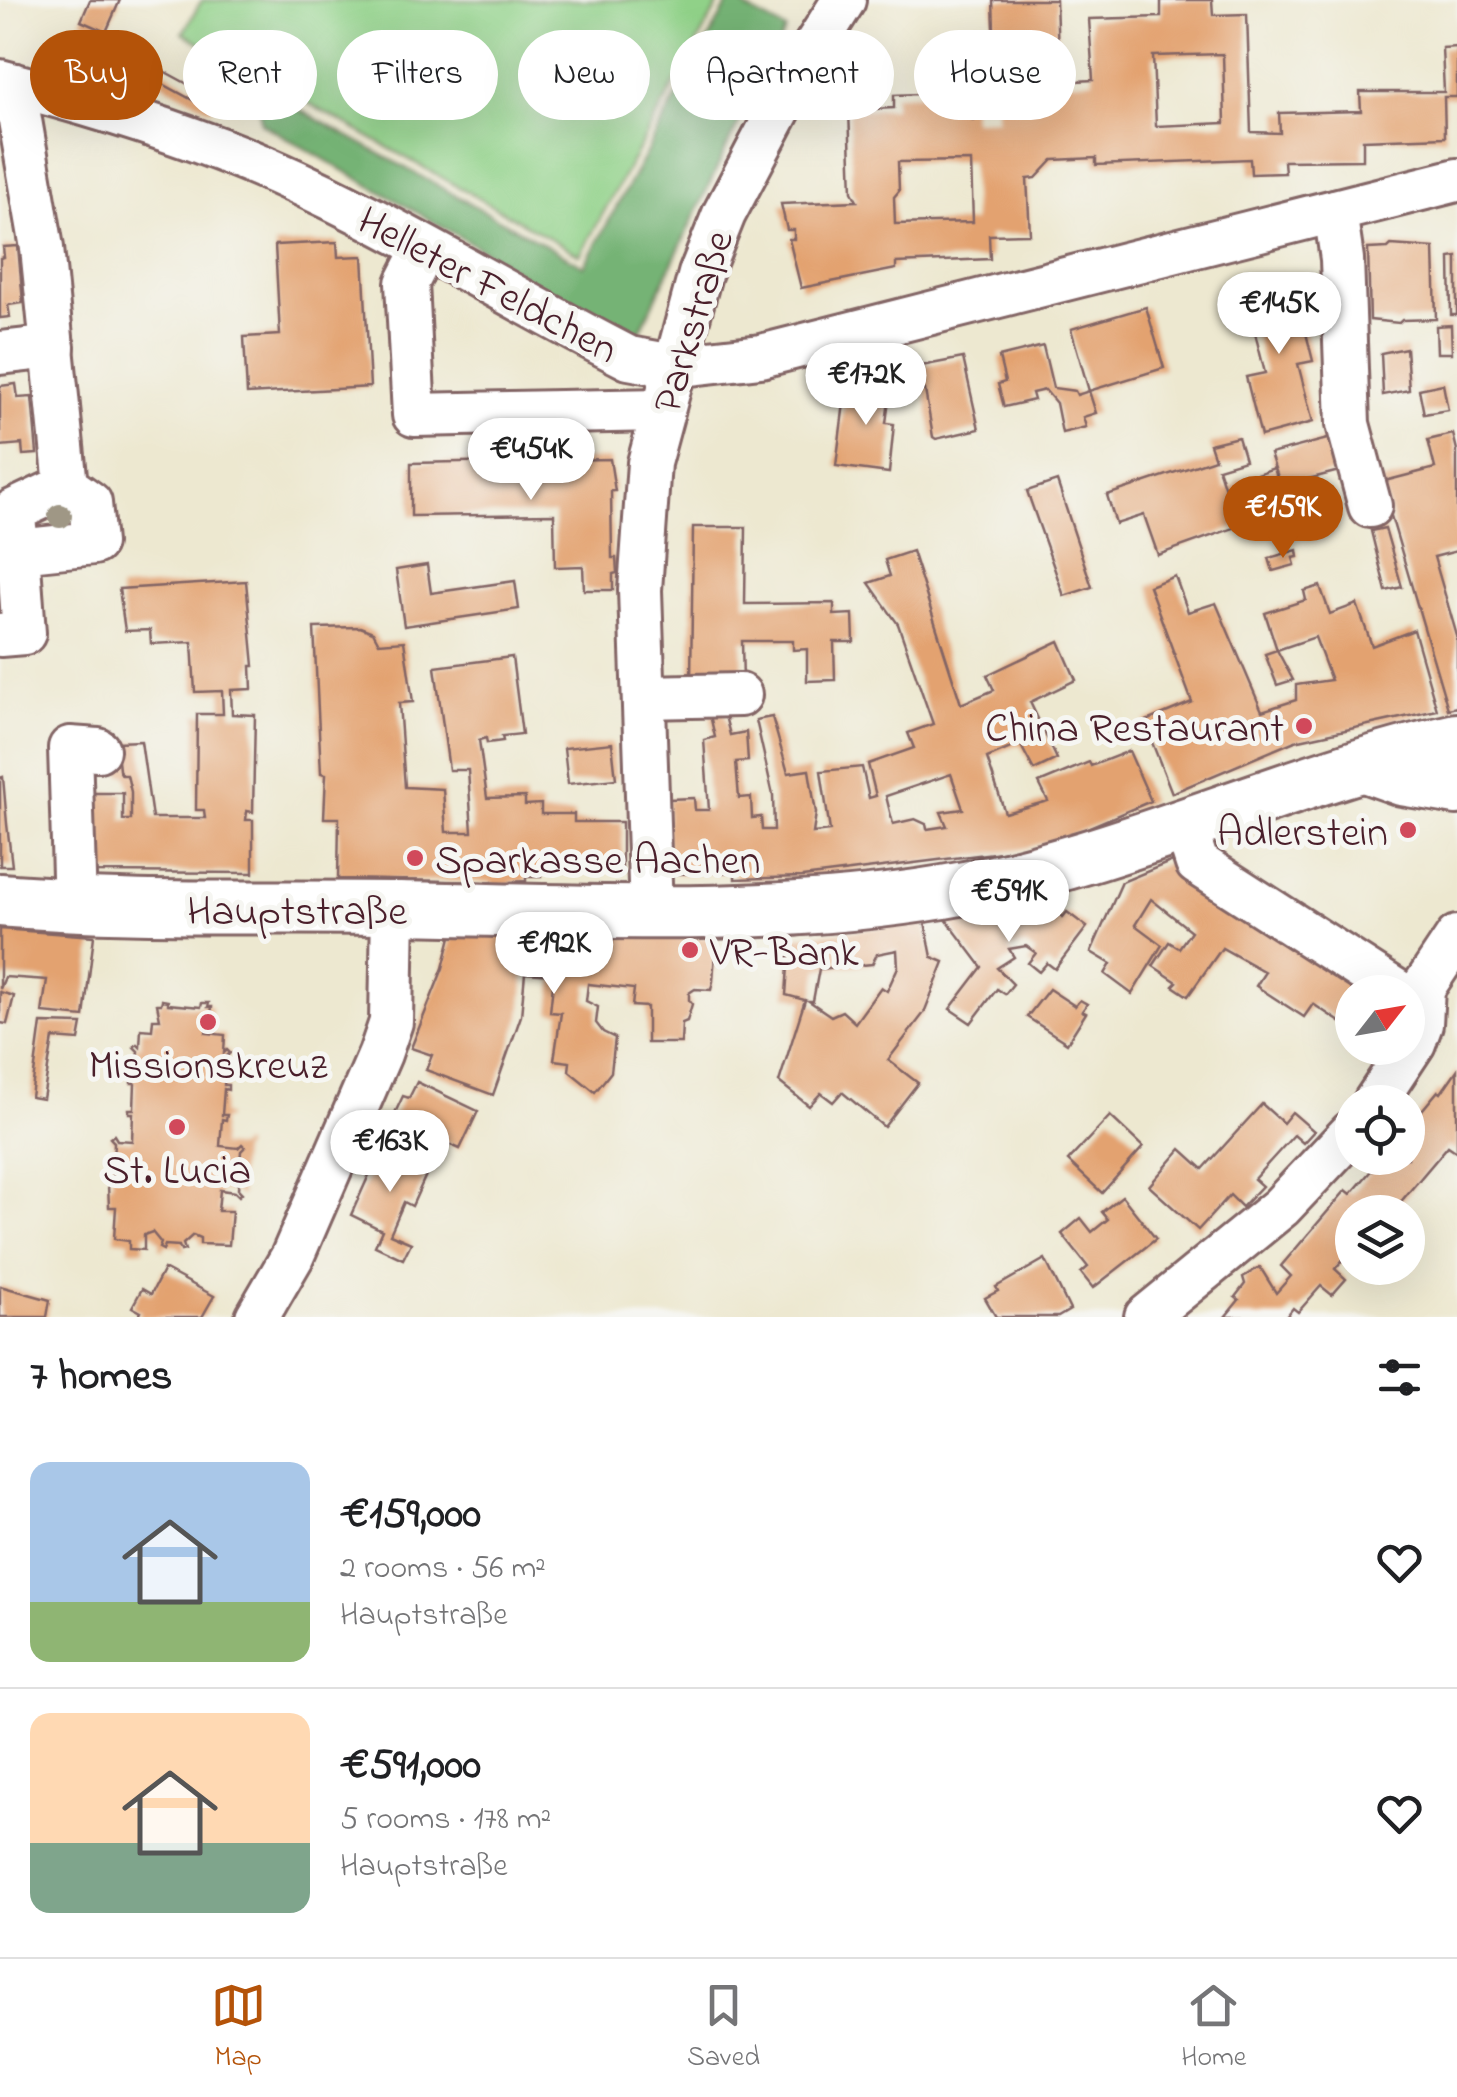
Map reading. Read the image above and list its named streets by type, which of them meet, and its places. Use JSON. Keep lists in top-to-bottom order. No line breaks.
{"streets":{"main road":["Hauptstraße"],"street":["Helleter Feldchen","Parkstraße"]},"crossings":[["Helleter Feldchen","Parkstraße"],["Parkstraße","Hauptstraße"]],"places":["China Restaurant","Adlerstein","Sparkasse Aachen","VR-Bank","Missionskreuz","St. Lucia"],"north":"top right","page":{"chip":["Buy","Rent","Filters","New","Apartment","House"],"price":["€145K","€172K","€454K","€159K","€591K","€192K","€163K"],"heading":"7 homes","list":[{"name":"€159,000","note":"2 rooms · 56 m² · Hauptstraße"},{"name":"€591,000","note":"5 rooms · 178 m² · Hauptstraße"}],"tabs":["Map","Saved","Home"]}}
